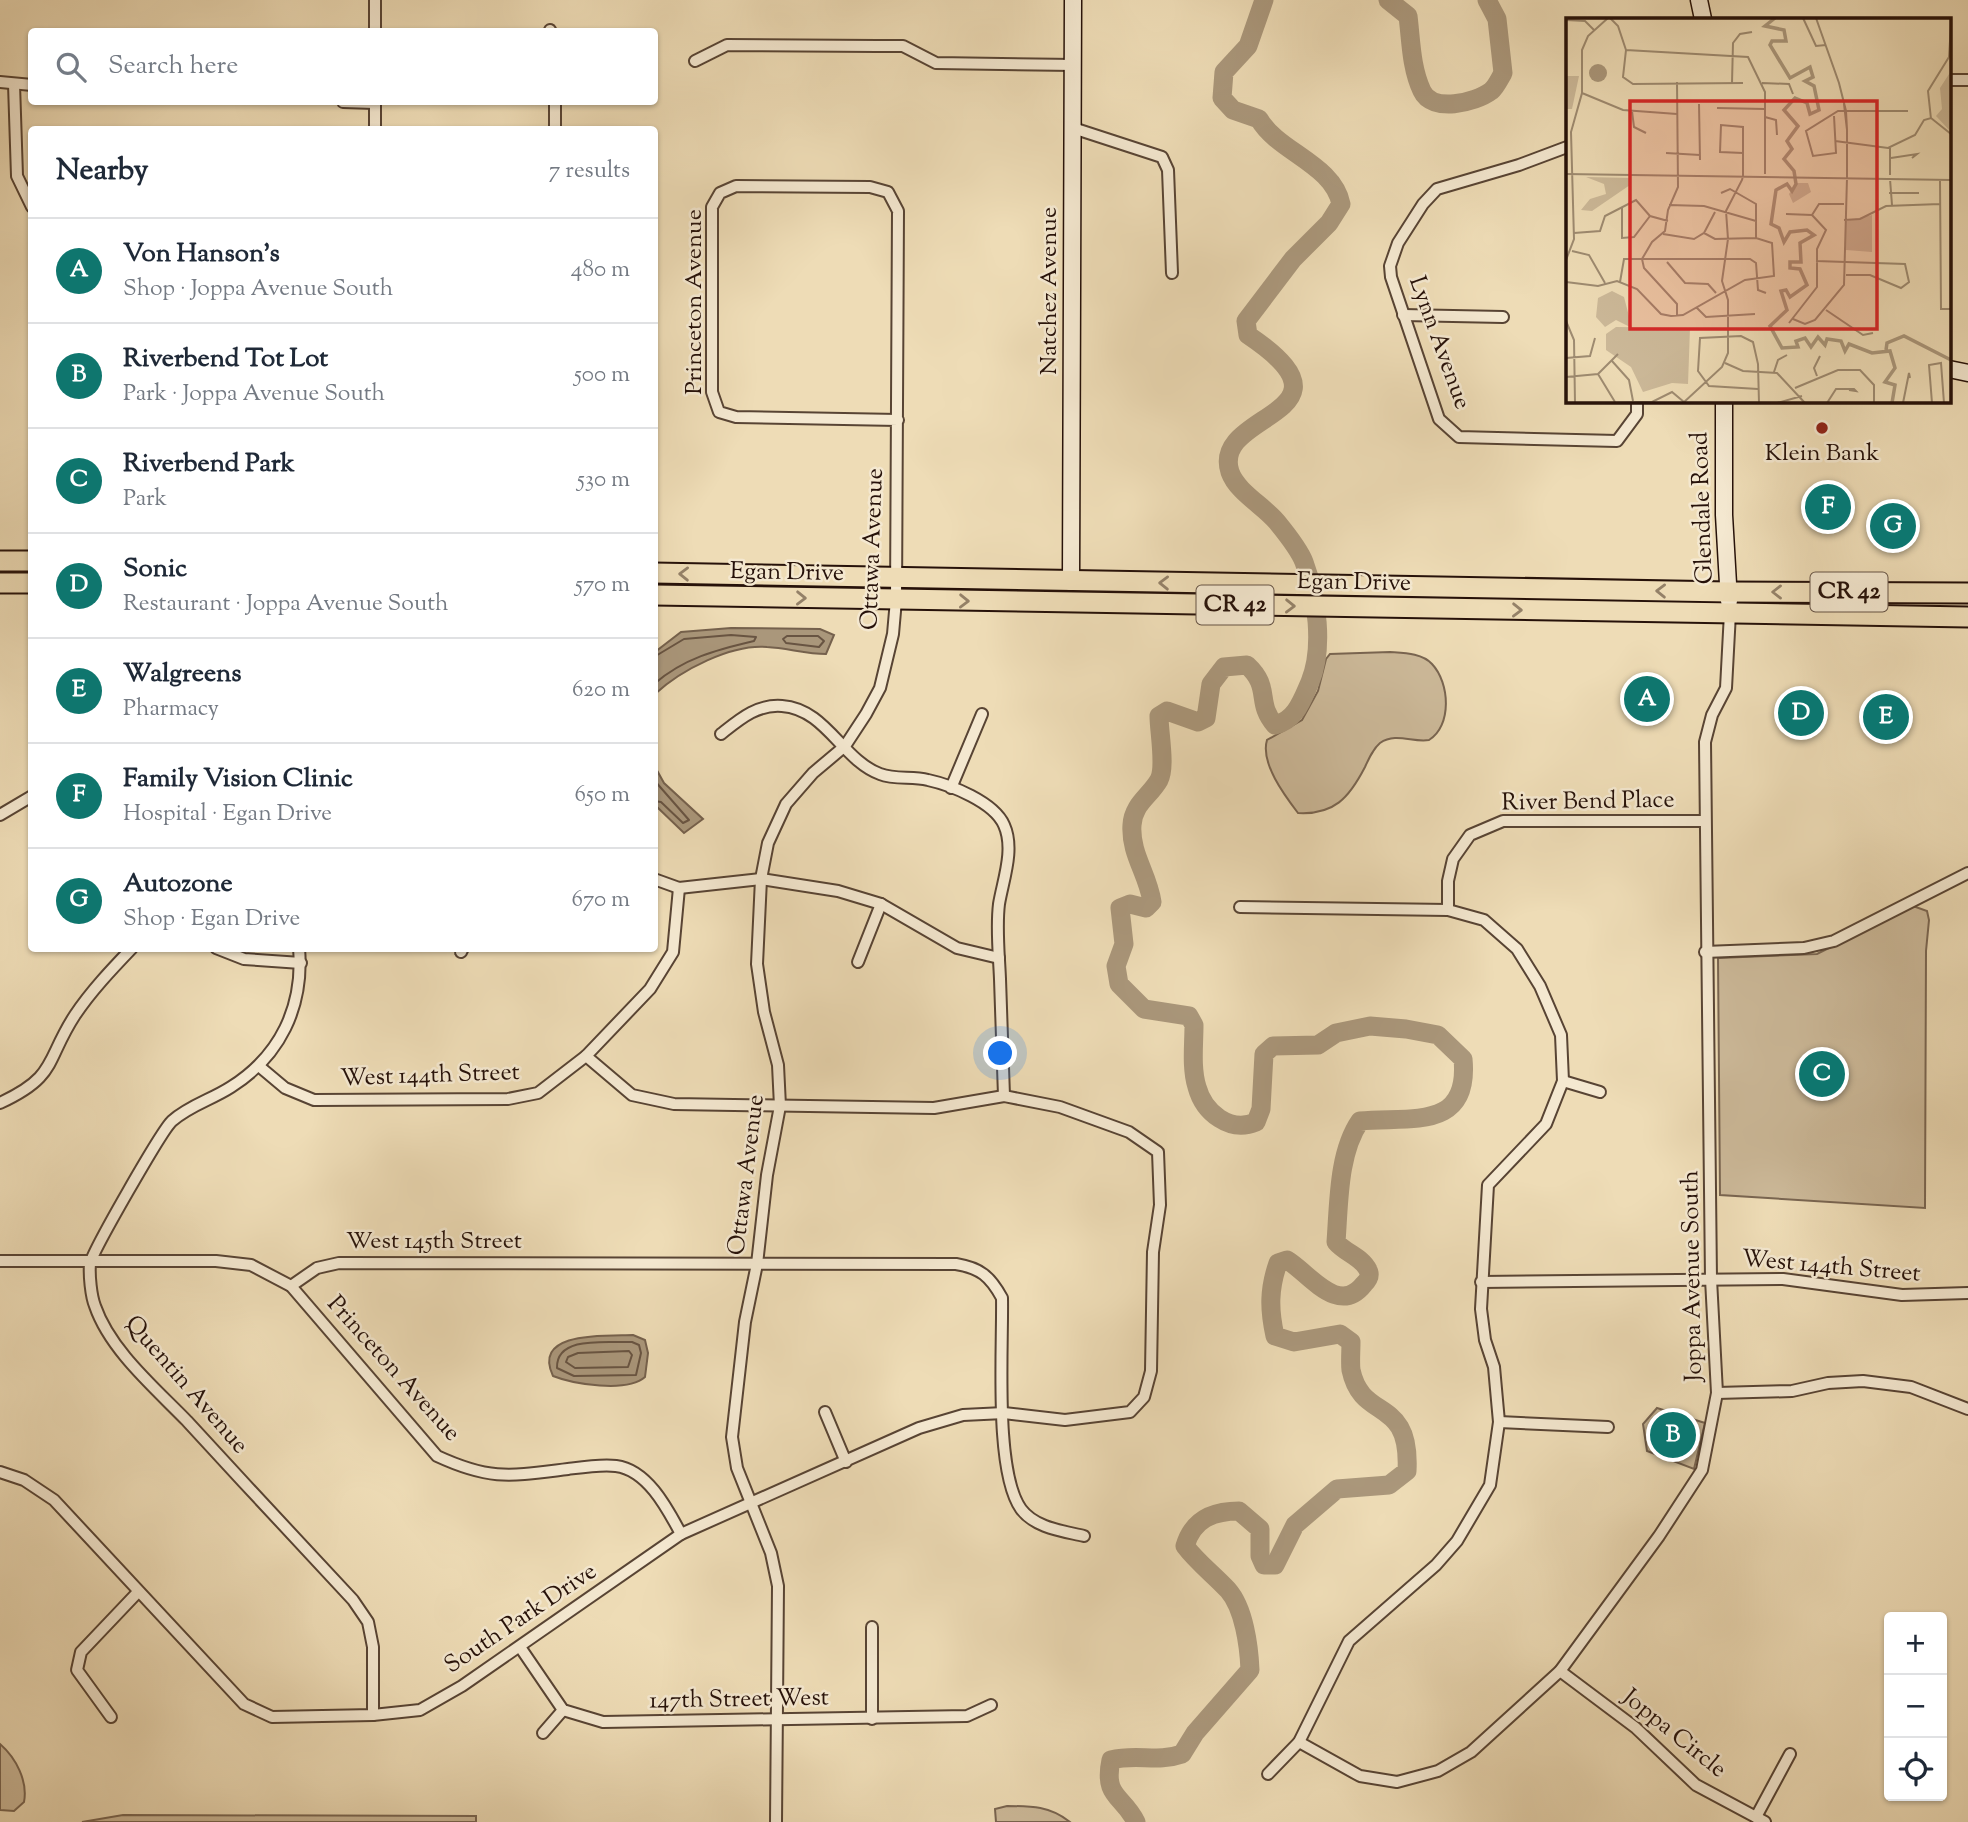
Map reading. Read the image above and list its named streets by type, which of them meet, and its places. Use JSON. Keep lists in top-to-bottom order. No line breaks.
{"streets":{"highway":["Egan Drive","CR 42"],"street":["Natchez Avenue","Princeton Avenue","Lynn Avenue","Glendale Road","Ottawa Avenue","River Bend Place","West 144th Street","West 145th Street","Joppa Avenue South","Quentin Avenue","South Park Drive","147th Street West","Joppa Circle"]},"crossings":[["Natchez Avenue","Egan Drive"],["Princeton Avenue","Ottawa Avenue"],["Princeton Avenue","West 145th Street"],["Princeton Avenue","South Park Drive"],["Glendale Road","Egan Drive"],["Glendale Road","Joppa Avenue South"],["Ottawa Avenue","Egan Drive"],["Ottawa Avenue","West 145th Street"],["Ottawa Avenue","South Park Drive"],["Ottawa Avenue","147th Street West"],["Egan Drive","Joppa Avenue South"],["River Bend Place","Joppa Avenue South"],["West 144th Street","Joppa Avenue South"],["West 145th Street","South Park Drive"],["Joppa Avenue South","Joppa Circle"],["Quentin Avenue","South Park Drive"]],"places":["Klein Bank"],"page":{"search":"Search here","heading":["Nearby","7 results"],"list":[{"mark":"A","name":"Von Hanson's","note":"Shop · Joppa Avenue South","value":"480 m"},{"mark":"B","name":"Riverbend Tot Lot","note":"Park · Joppa Avenue South","value":"500 m"},{"mark":"C","name":"Riverbend Park","note":"Park","value":"530 m"},{"mark":"D","name":"Sonic","note":"Restaurant · Joppa Avenue South","value":"570 m"},{"mark":"E","name":"Walgreens","note":"Pharmacy","value":"620 m"},{"mark":"F","name":"Family Vision Clinic","note":"Hospital · Egan Drive","value":"650 m"},{"mark":"G","name":"Autozone","note":"Shop · Egan Drive","value":"670 m"}],"pins":["F","G","A","D","E","C","B"],"map_buttons":["+","−"]}}
